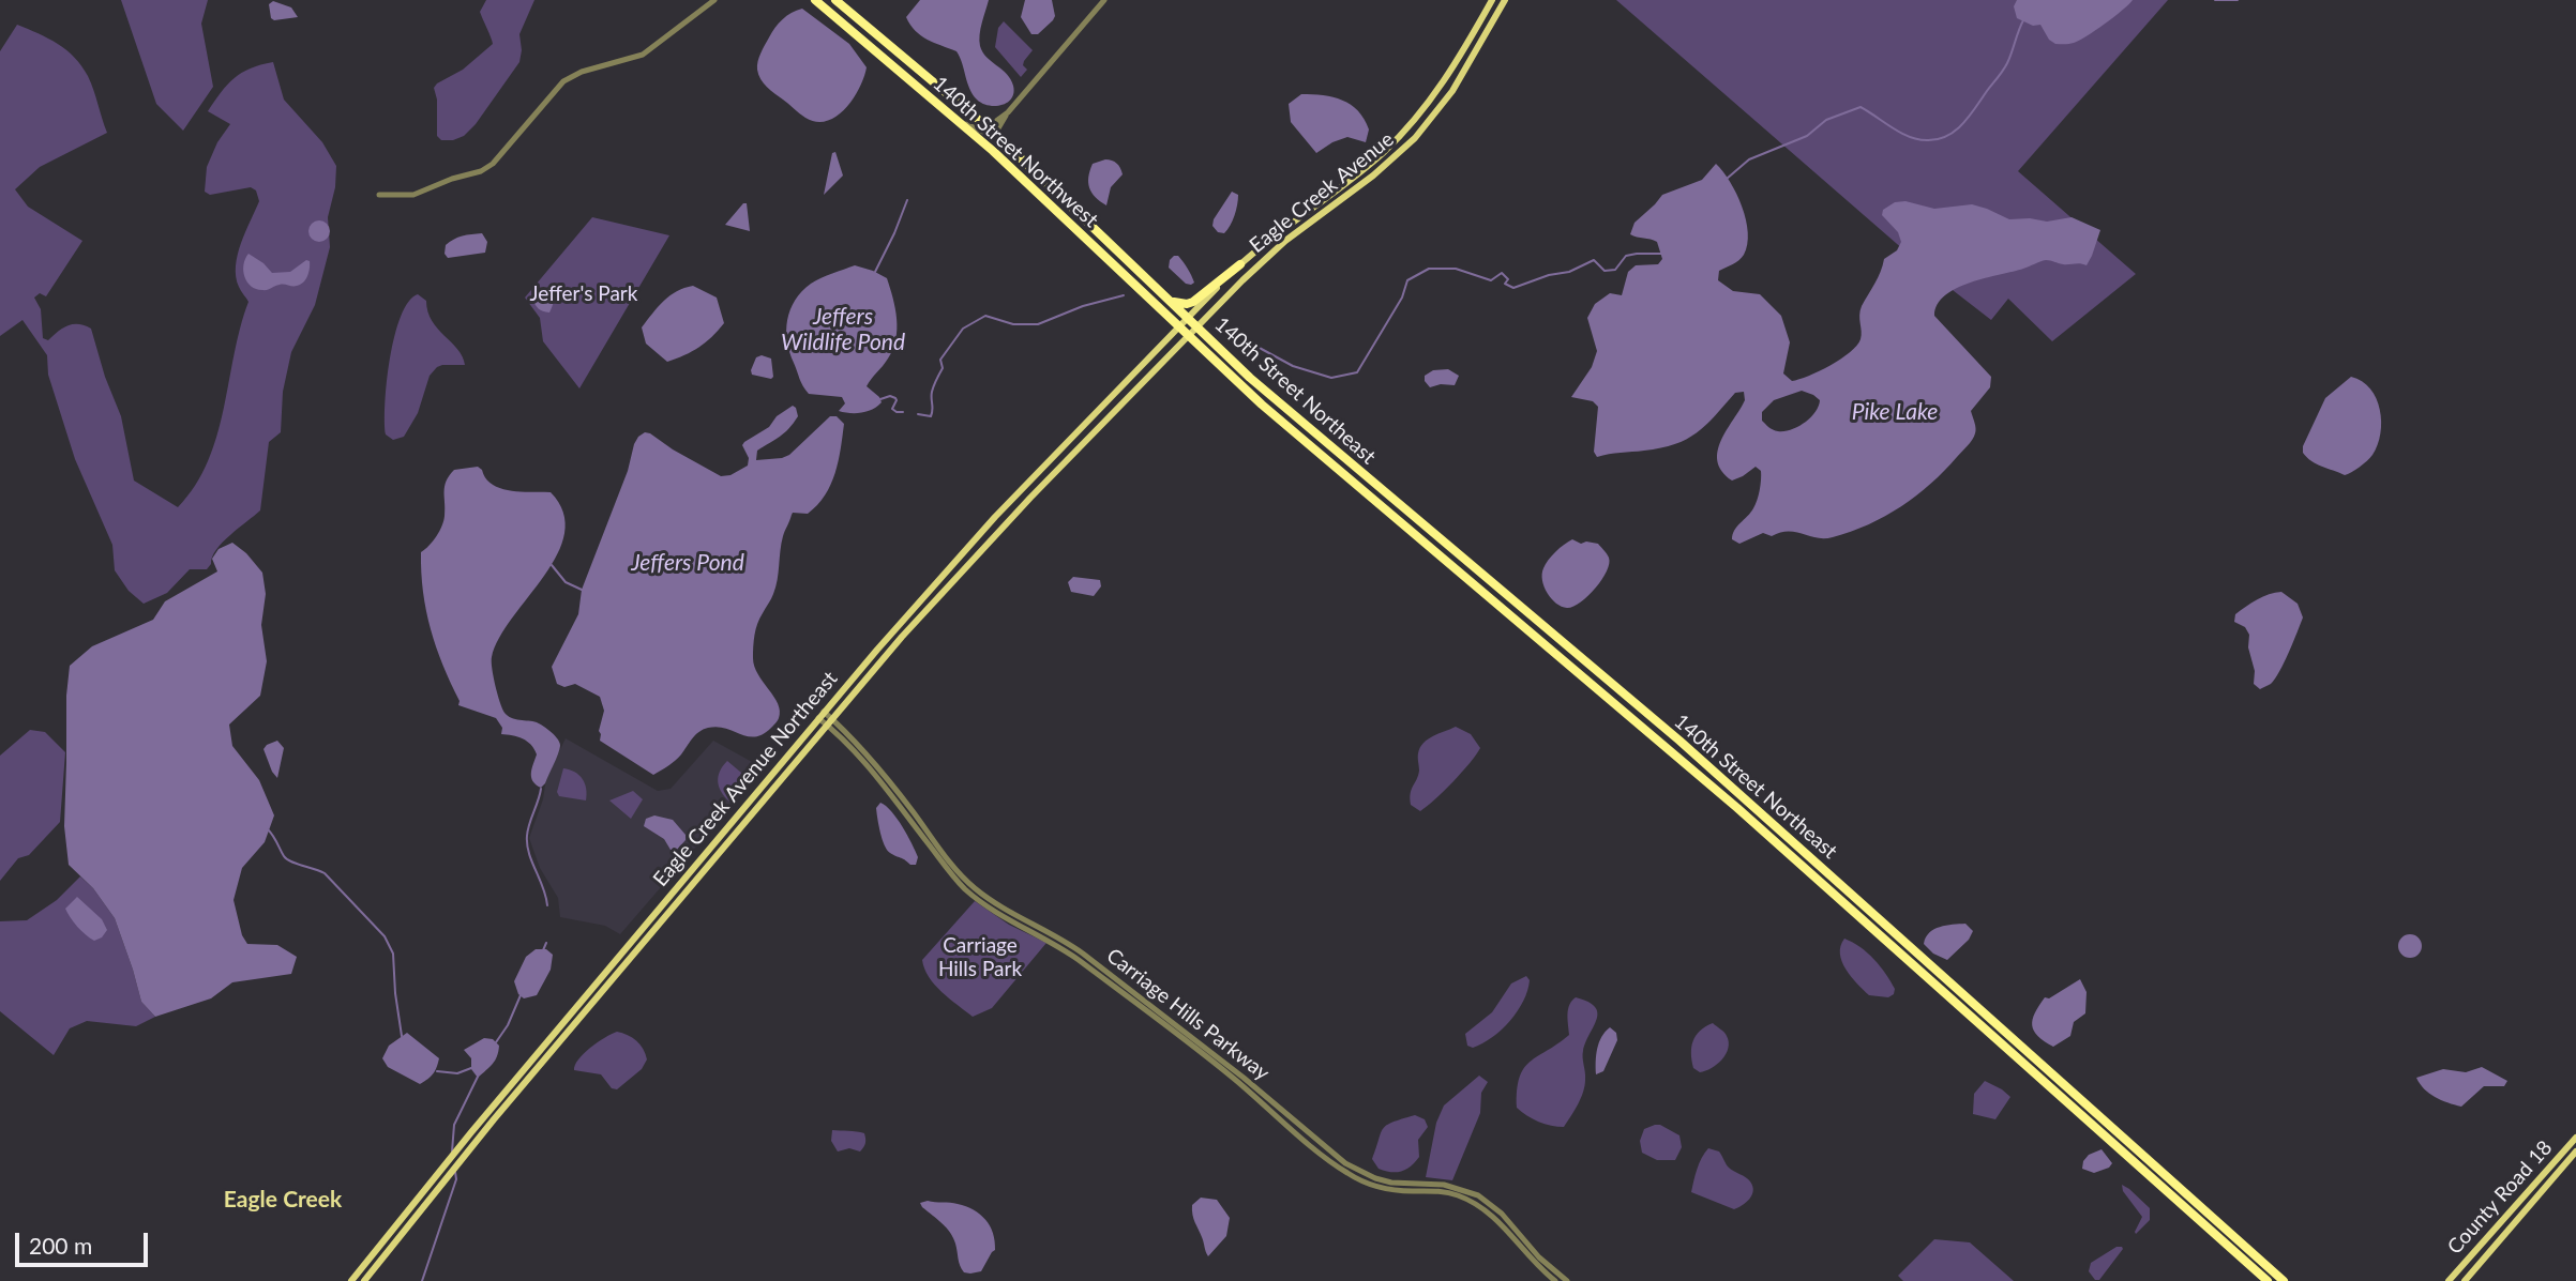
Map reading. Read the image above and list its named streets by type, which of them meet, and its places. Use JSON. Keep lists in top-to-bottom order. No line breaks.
{"streets":{"highway":["140th Street Northwest","140th Street Northeast"],"main road":["Eagle Creek Avenue","Eagle Creek Avenue Northeast","County Road 18"],"street":["Carriage Hills Parkway"]},"crossings":[["140th Street Northwest","Eagle Creek Avenue"],["140th Street Northwest","140th Street Northeast"],["140th Street Northwest","Eagle Creek Avenue Northeast"],["Eagle Creek Avenue","140th Street Northeast"],["Eagle Creek Avenue","Eagle Creek Avenue Northeast"],["140th Street Northeast","Eagle Creek Avenue Northeast"],["Eagle Creek Avenue Northeast","Carriage Hills Parkway"]],"districts":["Eagle Creek"],"water":["Jeffers Wildlife Pond","Pike Lake","Jeffers Pond"],"parks":["Jeffer's Park","Carriage Hills Park"],"scale_bar":"200 m"}
